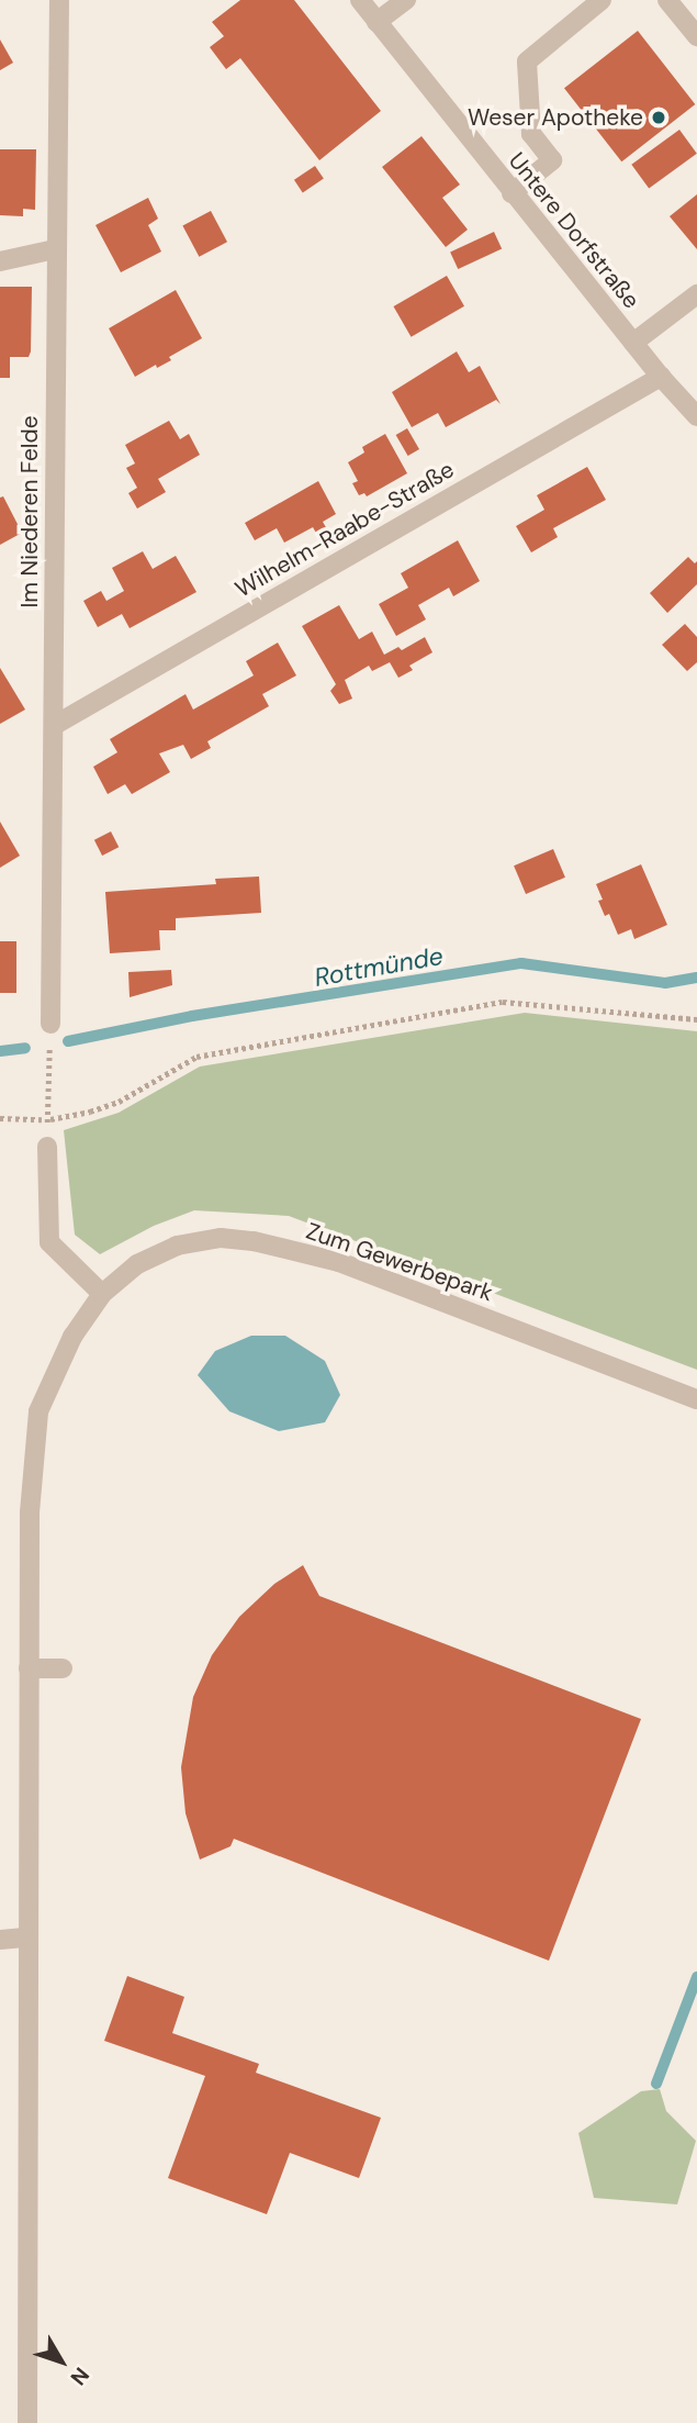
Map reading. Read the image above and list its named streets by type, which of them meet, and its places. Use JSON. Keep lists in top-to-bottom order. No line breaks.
{"streets":{"street":["Untere Dorfstraße","Im Niederen Felde","Wilhelm-Raabe-Straße","Zum Gewerbepark"]},"crossings":[["Untere Dorfstraße","Wilhelm-Raabe-Straße"],["Im Niederen Felde","Wilhelm-Raabe-Straße"]],"water":["Rottmünde"],"places":["Weser Apotheke"],"north":"bottom right"}
